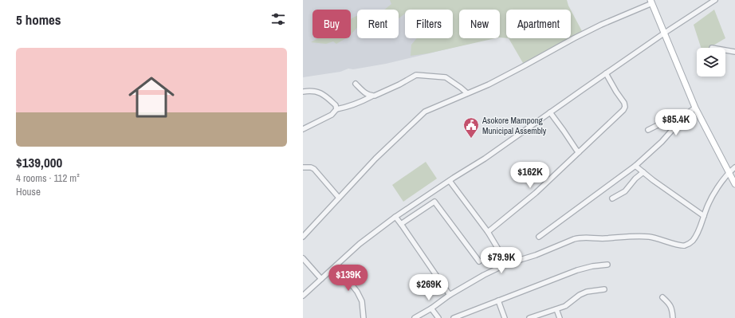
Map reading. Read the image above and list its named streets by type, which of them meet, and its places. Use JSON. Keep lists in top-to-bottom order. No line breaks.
{"places":{"public building":["Asokore Mampong Municipal Assembly"]},"page":{"heading":"5 homes","chip":["Buy","Rent","Filters","New","Apartment"],"list":[{"name":"$139,000","note":"4 rooms · 112 m² · House"}],"price":["$85.4K","$162K","$79.9K","$139K","$269K"]}}
